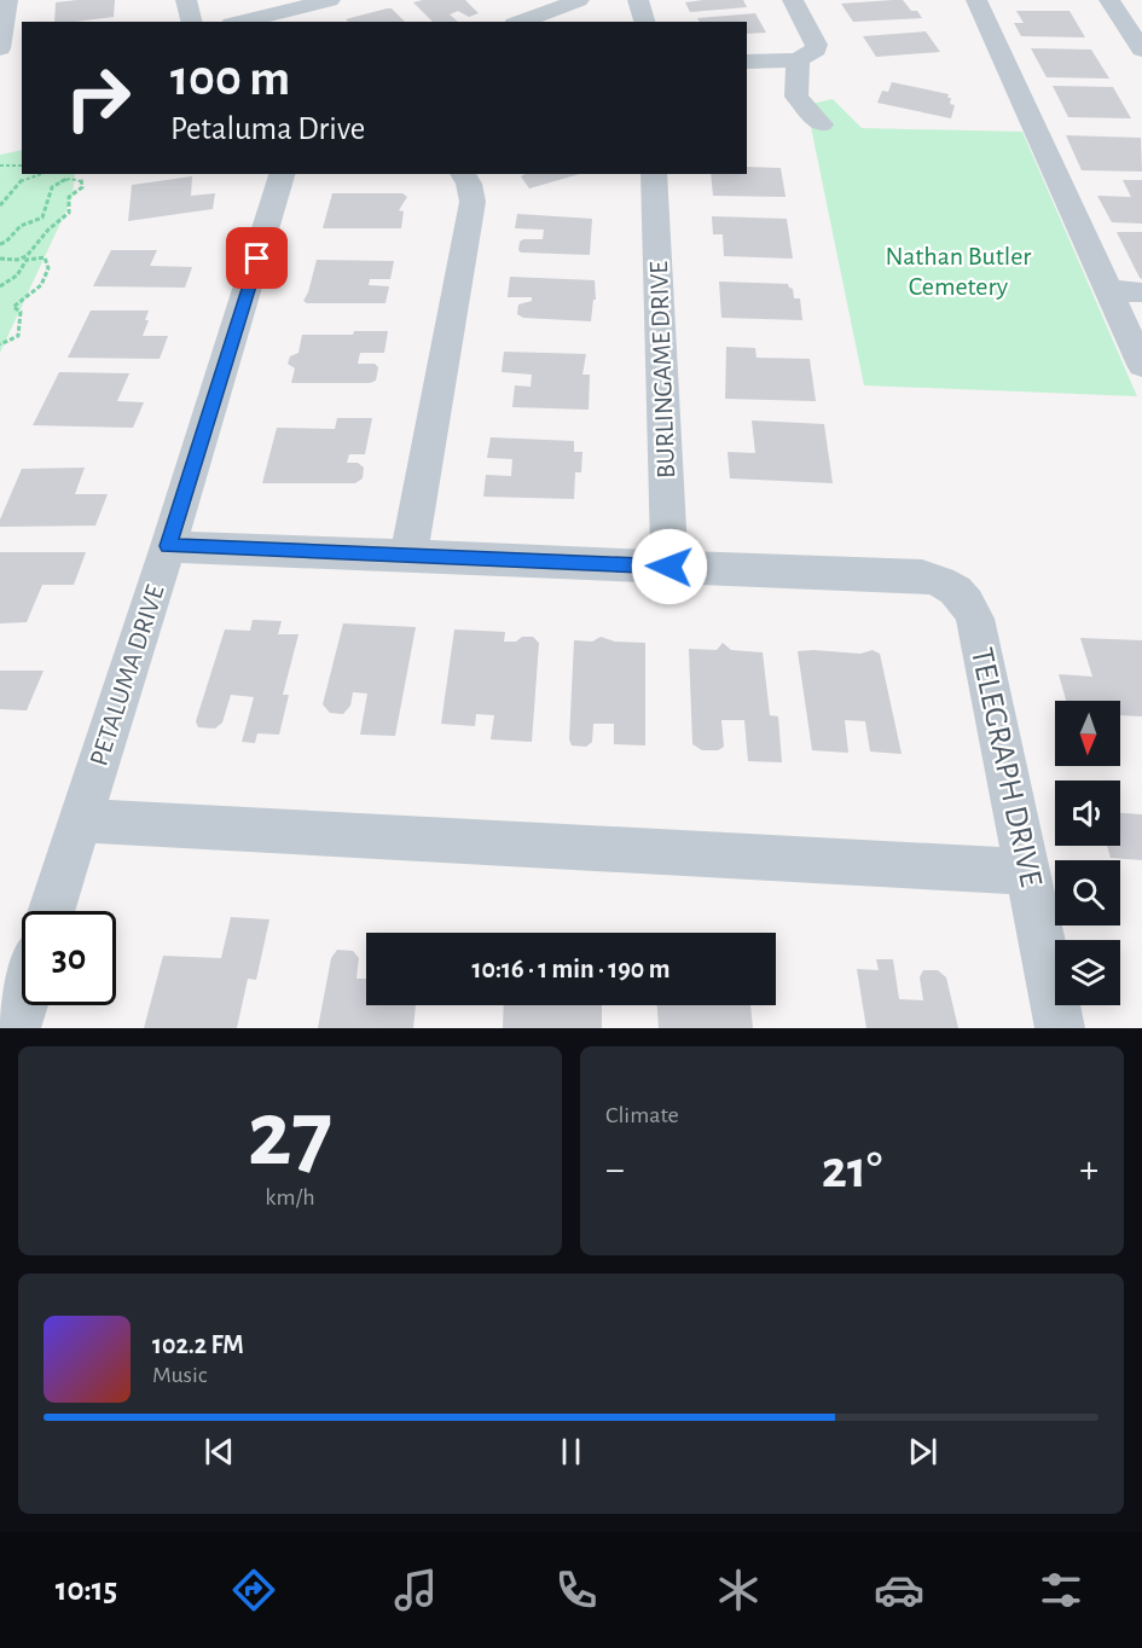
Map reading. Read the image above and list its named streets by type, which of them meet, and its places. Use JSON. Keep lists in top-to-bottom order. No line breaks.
{"streets":{"street":["BURLINGAME DRIVE","PETALUMA DRIVE","TELEGRAPH DRIVE"]},"crossings":[["BURLINGAME DRIVE","TELEGRAPH DRIVE"]],"parks":["Nathan Butler Cemetery"],"north":"bottom","page":{"turn":["100 m","Petaluma Drive"],"limit":"30","trip":"10:16 · 1 min · 190 m","tile":[["27","km/h"],"Climate"],"heat":["−","21°","+"],"song":["102.2 FM","Music"],"tabs":"10:15"}}
